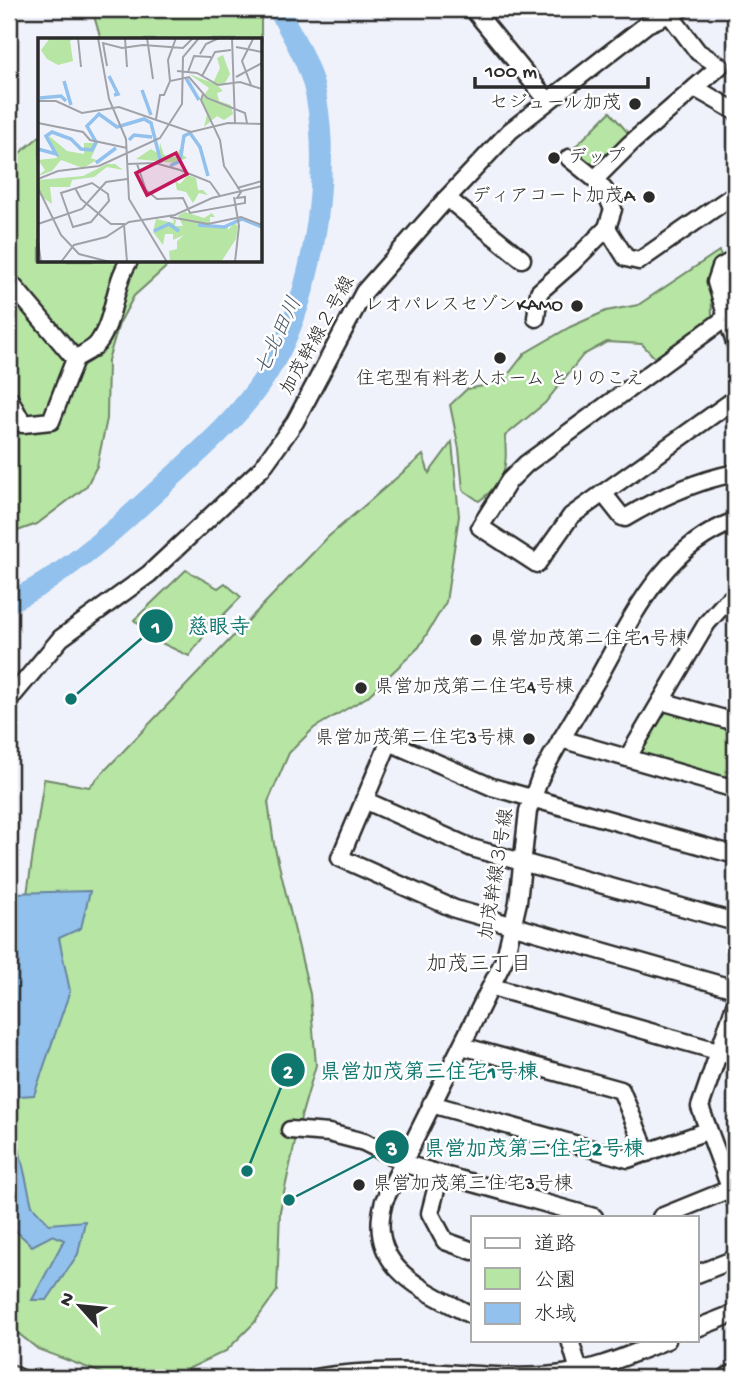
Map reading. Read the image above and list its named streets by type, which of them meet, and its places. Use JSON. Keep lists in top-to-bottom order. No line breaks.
{"streets":{"street":["加茂幹線２号線","加茂幹線３号線"]},"districts":["加茂三丁目"],"water":["七北田川"],"places":["セジュール加茂","デップ","ディアコート加茂A","レオパレスセゾンKAMO","住宅型有料老人ホーム とりのこえ","県営加茂第二住宅1号棟","県営加茂第二住宅4号棟","慈眼寺","県営加茂第二住宅3号棟","県営加茂第三住宅1号棟","県営加茂第三住宅3号棟","県営加茂第三住宅2号棟"],"legend":["道路","公園","水域"],"scale_bar":"100 m","north":"top left"}
